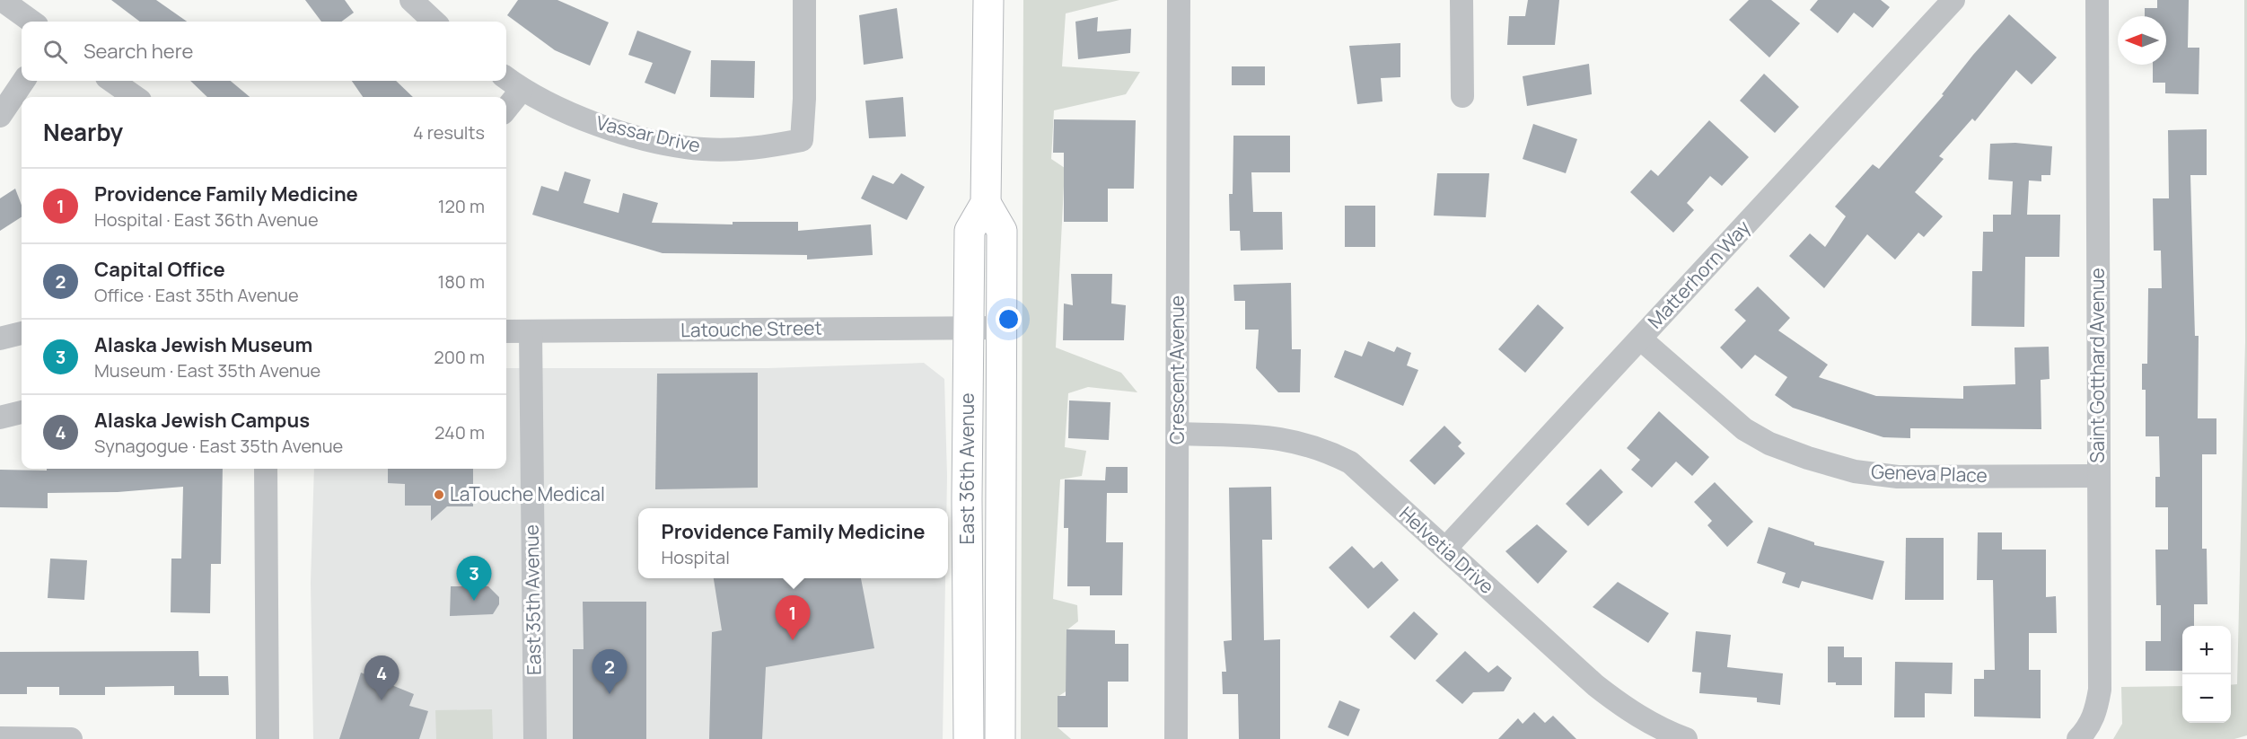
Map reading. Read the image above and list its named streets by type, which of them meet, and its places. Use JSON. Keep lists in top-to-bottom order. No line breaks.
{"streets":{"main road":["East 36th Avenue"],"street":["Vassar Drive","Matterhorn Way","Latouche Street","Saint Gotthard Avenue","Crescent Avenue","Geneva Place","Helvetia Drive","East 35th Avenue"]},"crossings":[["Matterhorn Way","Geneva Place"],["Matterhorn Way","Helvetia Drive"],["Latouche Street","East 36th Avenue"],["Latouche Street","East 35th Avenue"],["Saint Gotthard Avenue","Geneva Place"],["Crescent Avenue","Helvetia Drive"]],"places":["LaTouche Medical"],"north":"left","page":{"search":"Search here","heading":["Nearby","4 results"],"list":[{"mark":"1","name":"Providence Family Medicine","note":"Hospital · East 36th Avenue","value":"120 m"},{"mark":"2","name":"Capital Office","note":"Office · East 35th Avenue","value":"180 m"},{"mark":"3","name":"Alaska Jewish Museum","note":"Museum · East 35th Avenue","value":"200 m"},{"mark":"4","name":"Alaska Jewish Campus","note":"Synagogue · East 35th Avenue","value":"240 m"}],"popup":["Providence Family Medicine","Hospital"],"pins":["3","1","2","4"],"map_buttons":["+","−"]}}
